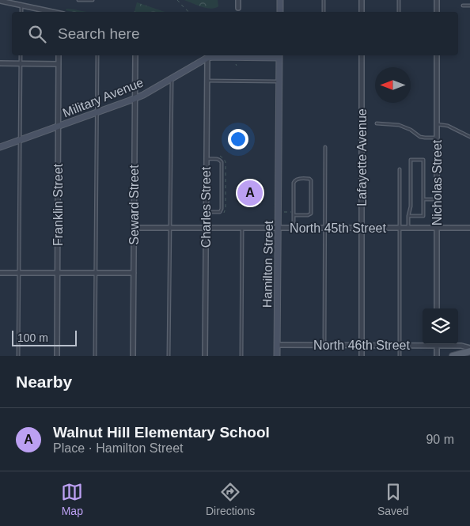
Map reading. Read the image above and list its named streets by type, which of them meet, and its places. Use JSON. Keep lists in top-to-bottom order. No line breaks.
{"streets":{"main road":["Military Avenue","Hamilton Street"],"street":["Lafayette Avenue","Nicholas Street","Franklin Street","Seward Street","Charles Street","North 45th Street","North 46th Street"]},"crossings":[["Military Avenue","Franklin Street"],["Military Avenue","Seward Street"],["Military Avenue","Charles Street"],["Military Avenue","Hamilton Street"],["Lafayette Avenue","North 45th Street"],["Lafayette Avenue","North 46th Street"],["Nicholas Street","North 45th Street"],["Seward Street","North 45th Street"],["Charles Street","North 45th Street"],["North 45th Street","Hamilton Street"],["Hamilton Street","North 46th Street"]],"scale_bar":"100 m","north":"left","page":{"search":"Search here","pins":"A","scale":"100 m","heading":"Nearby","list":[{"mark":"A","name":"Walnut Hill Elementary School","note":"Place · Hamilton Street","value":"90 m"}],"nav":["Map","Directions","Saved"]}}
